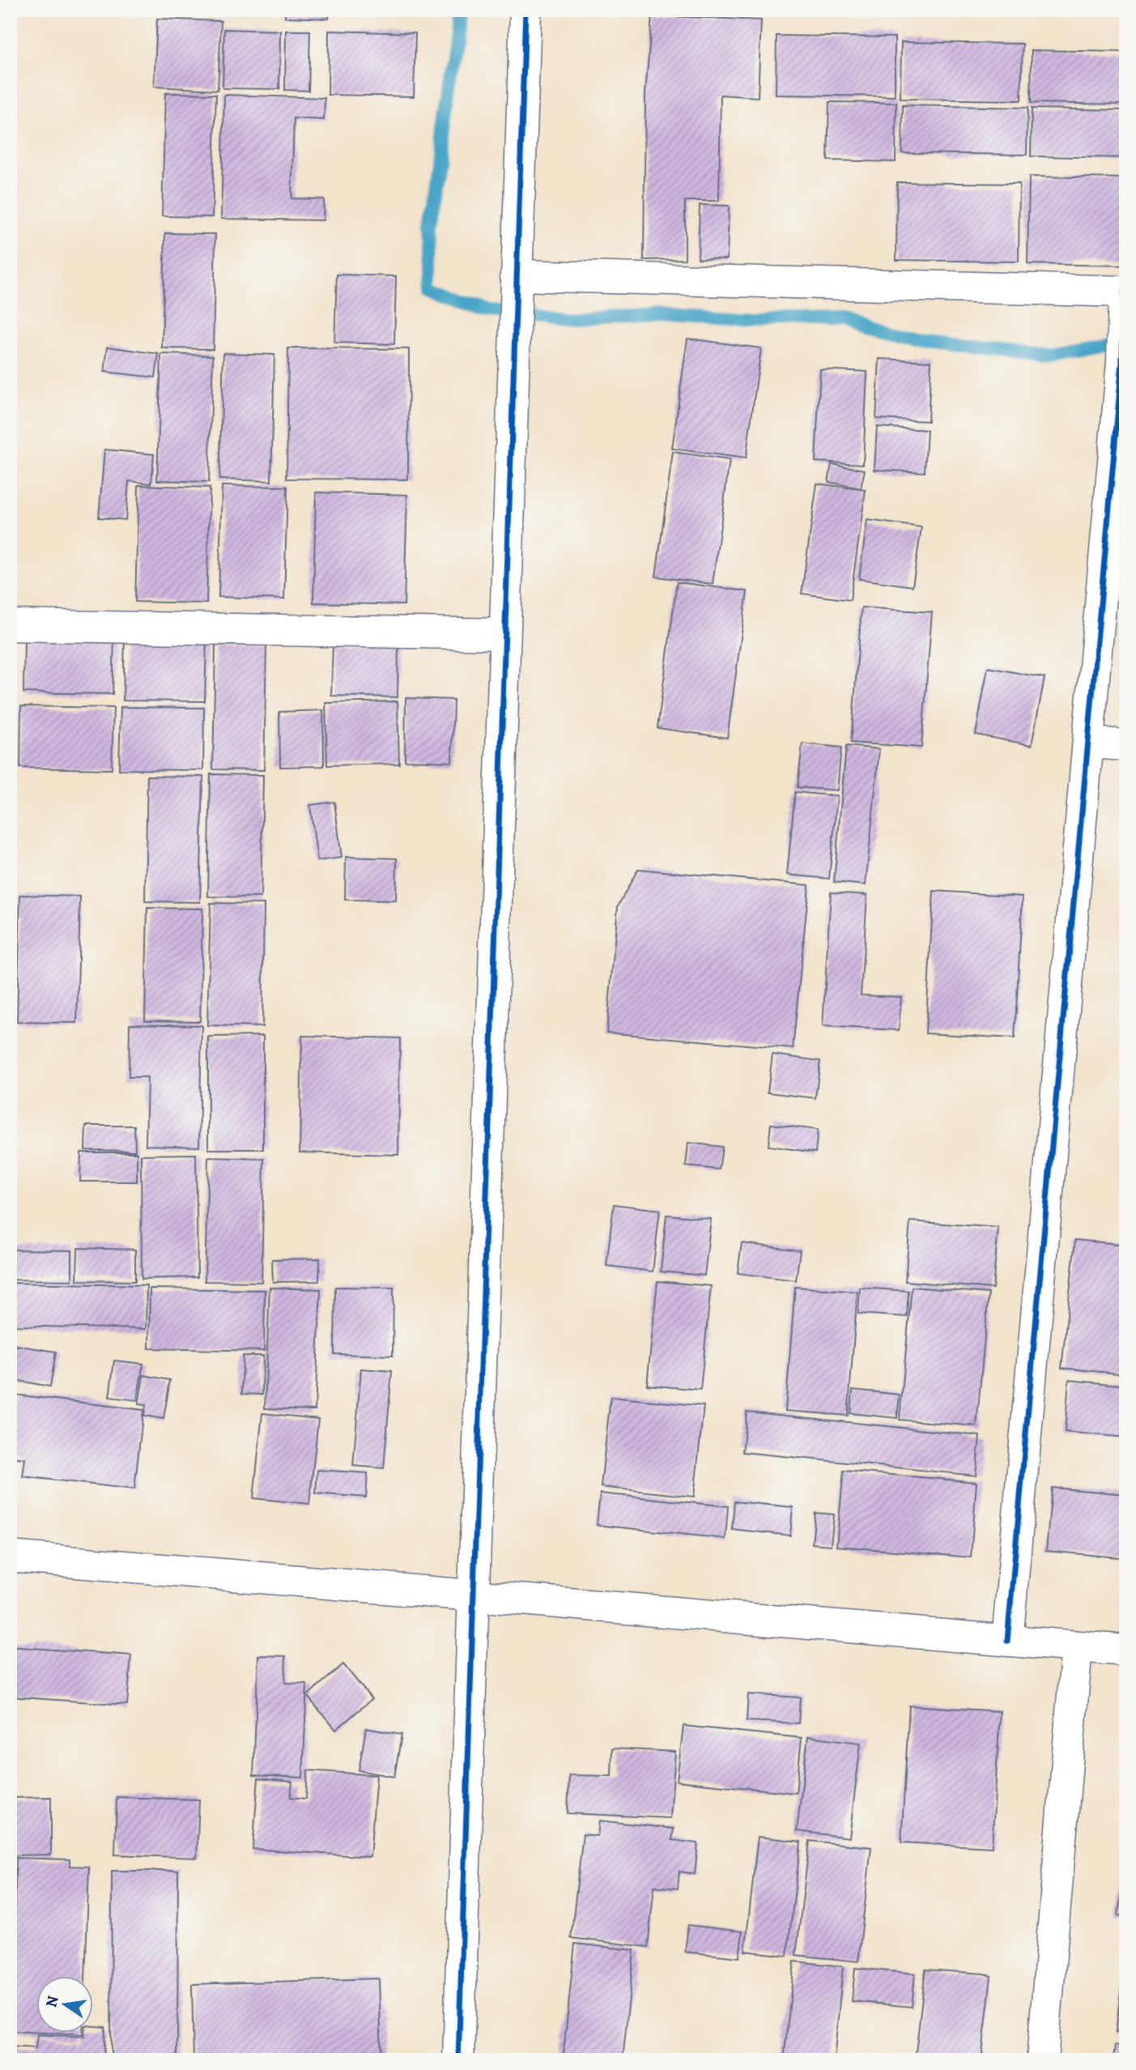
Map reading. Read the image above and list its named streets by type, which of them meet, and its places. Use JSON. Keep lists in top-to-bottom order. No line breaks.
{"north":"left"}
